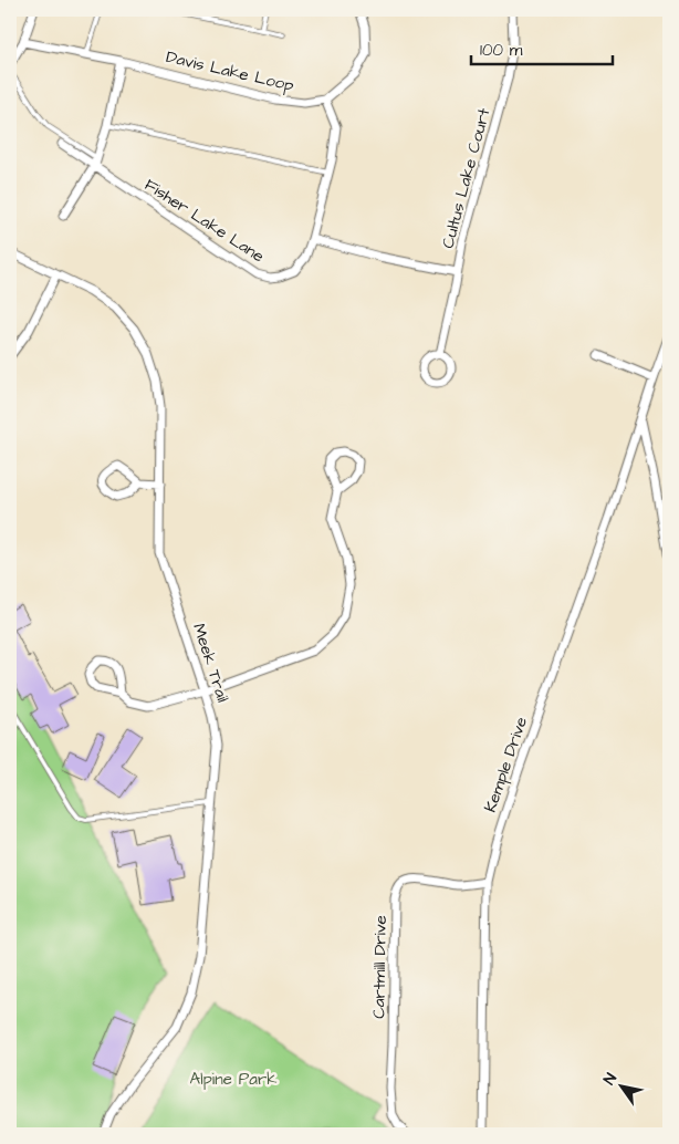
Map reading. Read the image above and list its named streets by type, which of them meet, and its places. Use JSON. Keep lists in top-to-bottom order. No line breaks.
{"streets":{"street":["Davis Lake Loop","Cultus Lake Court","Fisher Lake Lane","Meek Trail","Kemple Drive","Cartmill Drive"]},"crossings":[["Davis Lake Loop","Fisher Lake Lane"],["Kemple Drive","Cartmill Drive"]],"parks":["Alpine Park"],"scale_bar":"100 m","north":"top left"}
